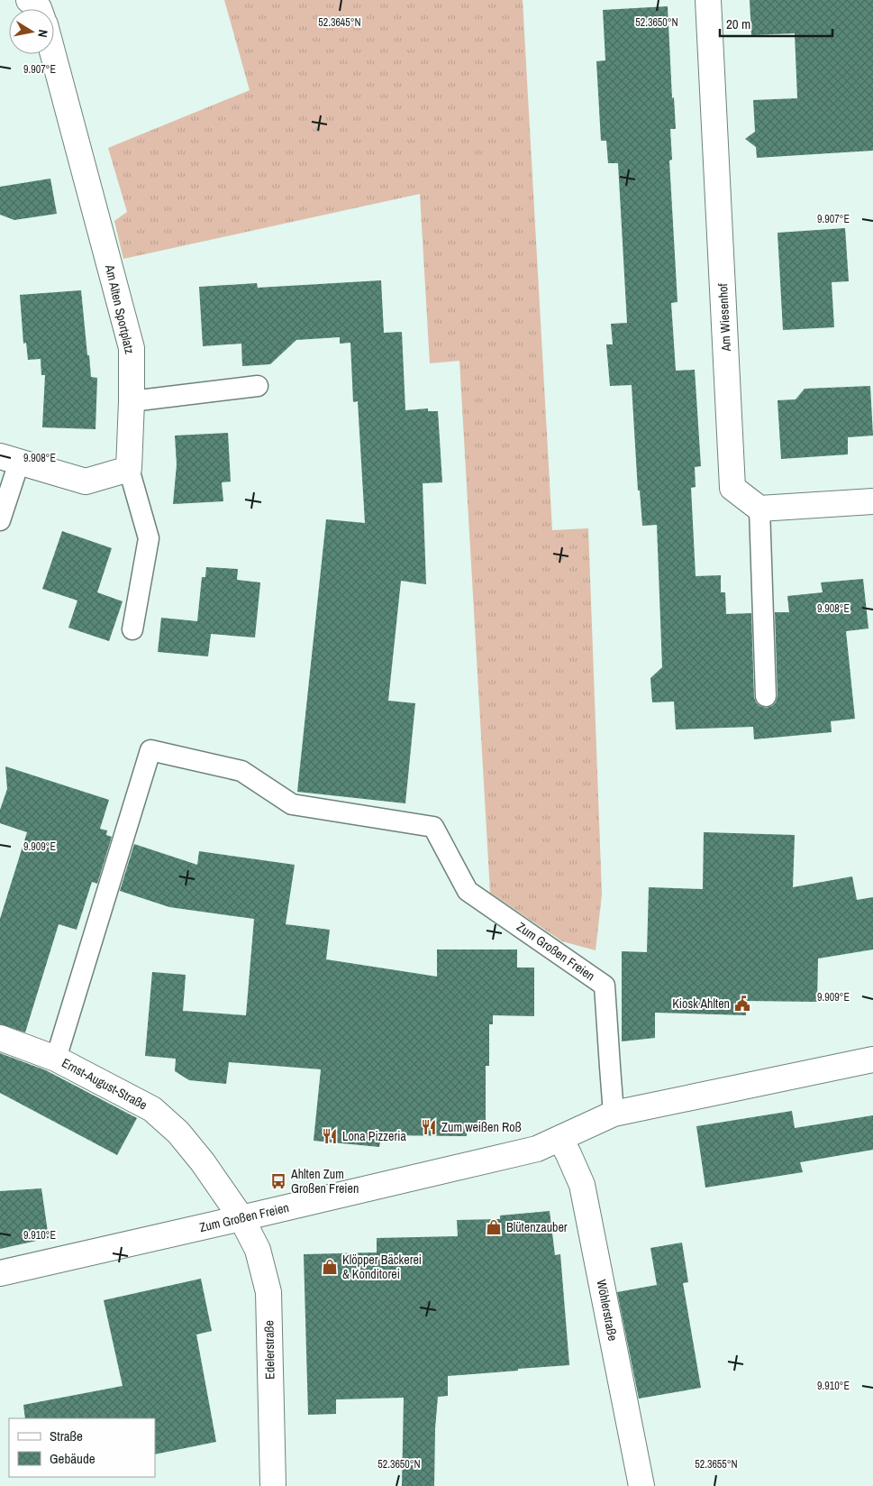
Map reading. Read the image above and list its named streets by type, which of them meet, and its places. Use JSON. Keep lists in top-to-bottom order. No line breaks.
{"streets":{"street":["Am Alten Sportplatz","Am Wiesenhof","Zum Großen Freien","Ernst-August-Straße","Wöhlerstraße","Edelerstraße"]},"crossings":[["Zum Großen Freien","Ernst-August-Straße"],["Zum Großen Freien","Wöhlerstraße"],["Zum Großen Freien","Edelerstraße"],["Ernst-August-Straße","Edelerstraße"]],"places":{"public building":["Kiosk Ahlten"],"restaurant":["Zum weißen Roß","Lona Pizzeria"],"bus stop":["Ahlten Zum Großen Freien"],"shop":["Blütenzauber","Klöpper Bäckerei & Konditorei"]},"legend":["Straße","Gebäude"],"scale_bar":"20 m","north":"right","coordinates":["52.3645°N","52.3650°N","9.907°E","9.908°E","9.909°E","9.910°E","52.3655°N"]}
